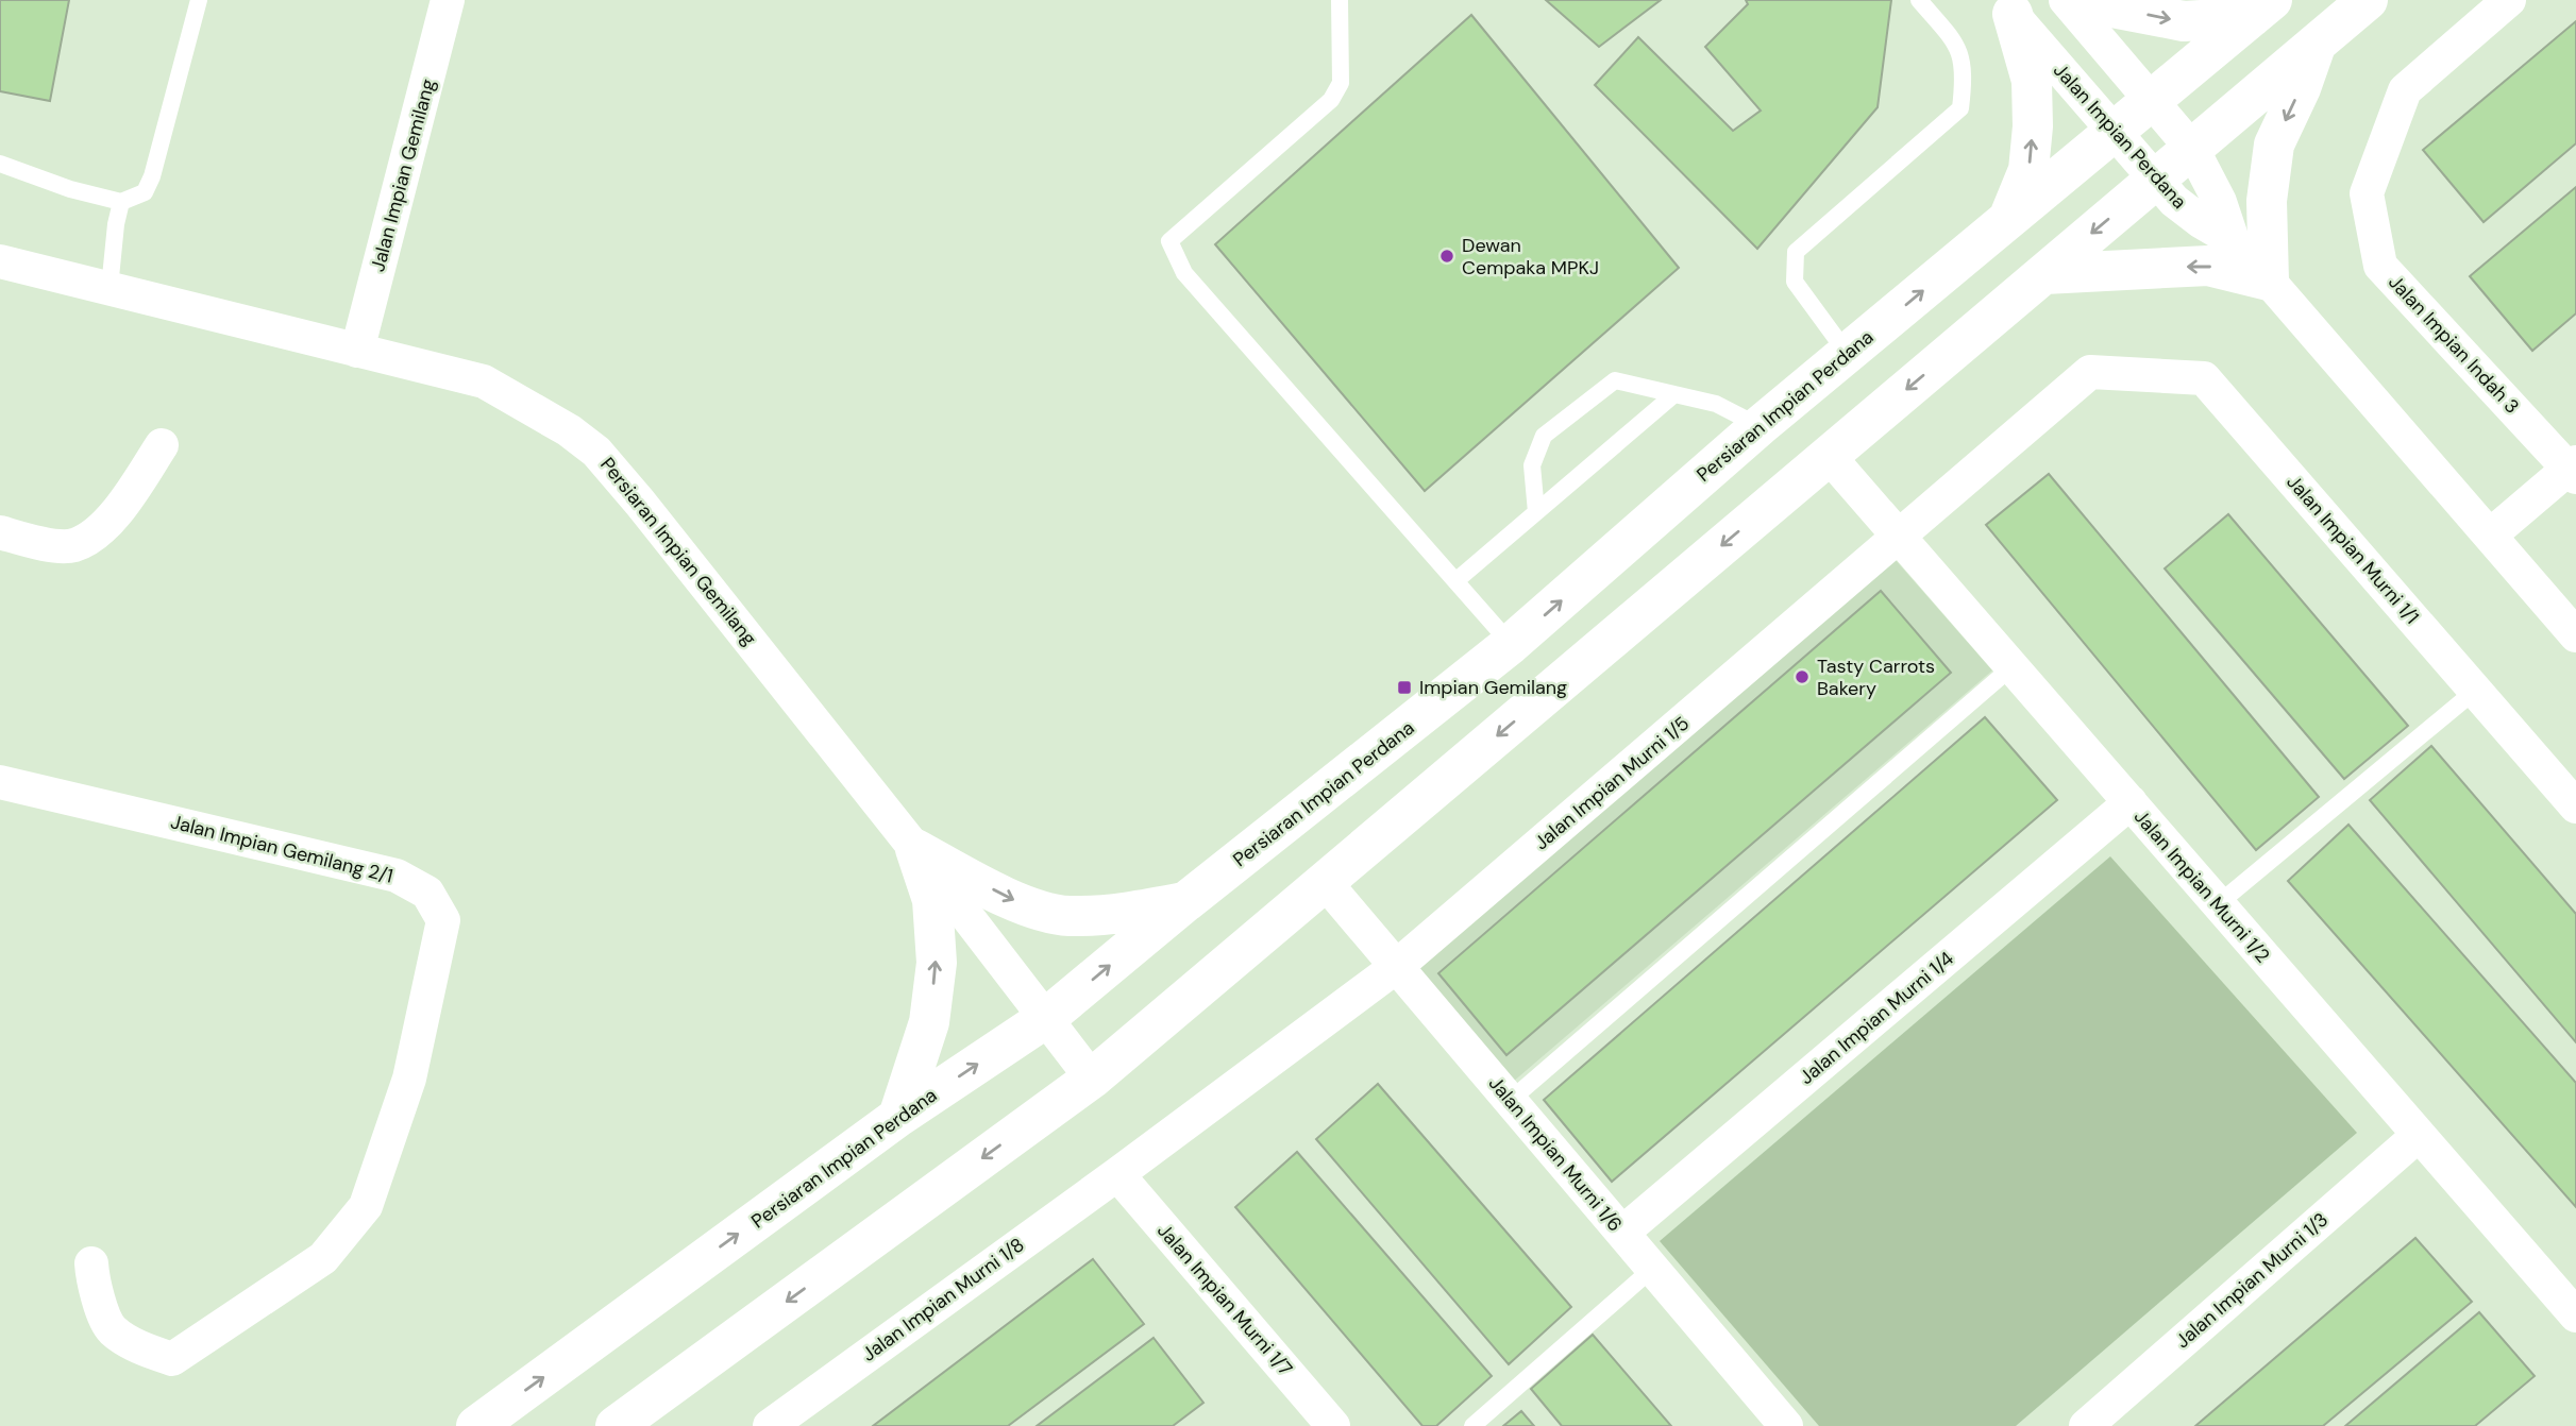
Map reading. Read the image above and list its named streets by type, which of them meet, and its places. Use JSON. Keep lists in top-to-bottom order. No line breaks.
{"streets":{"street":["Jalan Impian Perdana","Jalan Impian Gemilang","Jalan Impian Indah 3","Persiaran Impian Perdana","Jalan Impian Murni 1/1","Persiaran Impian Gemilang","Jalan Impian Murni 1/5","Jalan Impian Gemilang 2/1","Jalan Impian Murni 1/2","Jalan Impian Murni 1/4","Jalan Impian Murni 1/6","Jalan Impian Murni 1/3","Jalan Impian Murni 1/8","Jalan Impian Murni 1/7"]},"crossings":[["Jalan Impian Perdana","Persiaran Impian Perdana"],["Jalan Impian Gemilang","Persiaran Impian Gemilang"],["Persiaran Impian Perdana","Persiaran Impian Gemilang"],["Jalan Impian Murni 1/1","Jalan Impian Murni 1/5"],["Jalan Impian Murni 1/5","Jalan Impian Murni 1/2"],["Jalan Impian Murni 1/5","Jalan Impian Murni 1/6"],["Jalan Impian Murni 1/5","Jalan Impian Murni 1/8"],["Jalan Impian Murni 1/5","Jalan Impian Murni 1/7"],["Jalan Impian Murni 1/2","Jalan Impian Murni 1/4"],["Jalan Impian Murni 1/2","Jalan Impian Murni 1/3"],["Jalan Impian Murni 1/4","Jalan Impian Murni 1/6"],["Jalan Impian Murni 1/8","Jalan Impian Murni 1/7"]],"places":{"other":["Dewan Cempaka MPKJ","Tasty Carrots Bakery"],"transit":["Impian Gemilang"]}}
